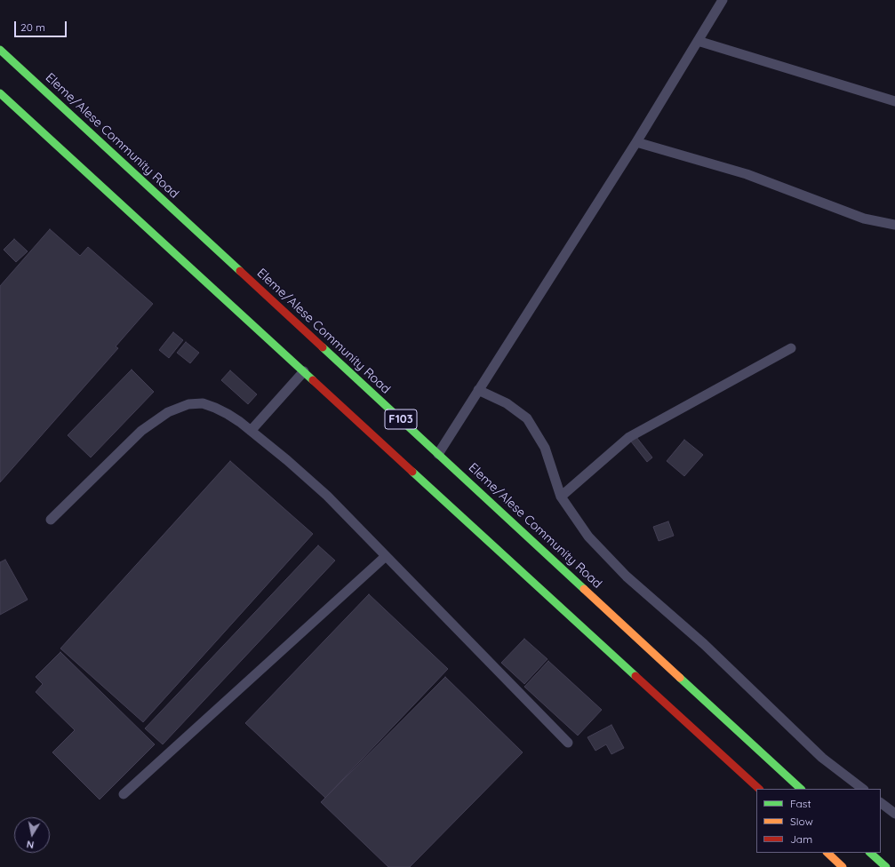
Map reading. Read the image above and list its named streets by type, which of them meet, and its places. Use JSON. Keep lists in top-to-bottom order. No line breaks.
{"streets":{"main road":["Eleme/Alese Community Road","F103"]},"legend":["Fast","Slow","Jam"],"scale_bar":"20 m","north":"bottom"}
